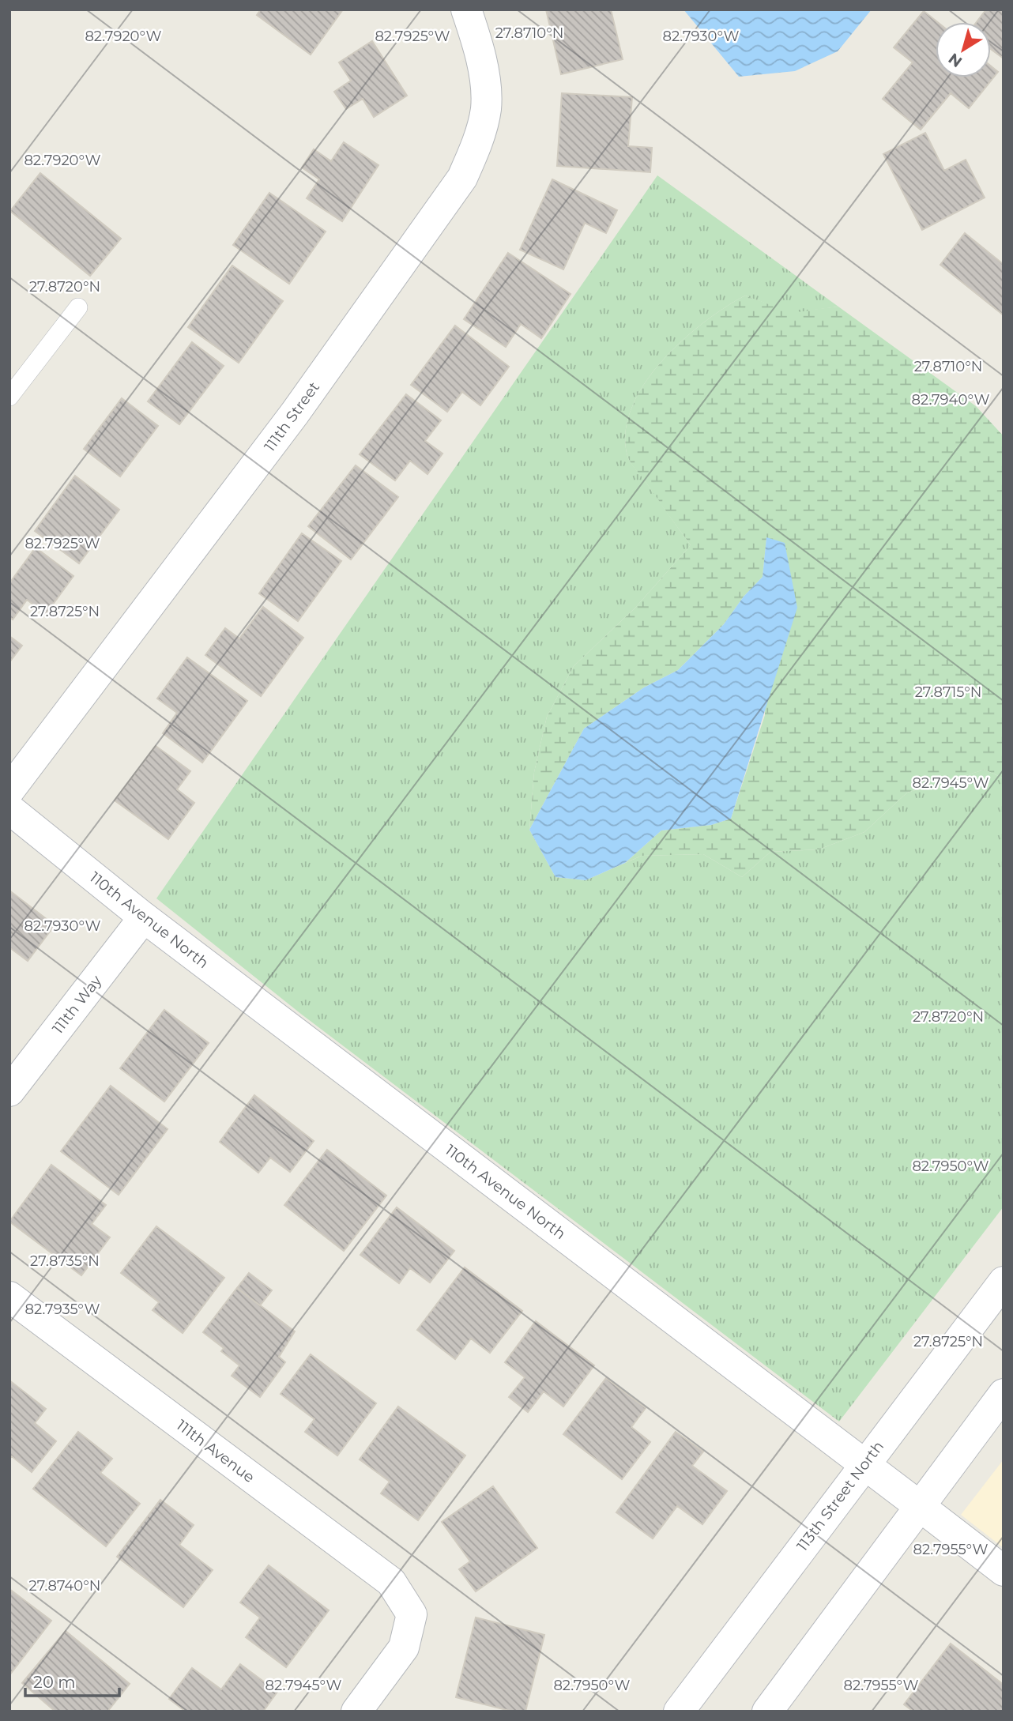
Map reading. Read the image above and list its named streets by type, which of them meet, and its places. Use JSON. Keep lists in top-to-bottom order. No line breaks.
{"streets":{"street":["111th Street","110th Avenue North","111th Way","111th Avenue","113th Street North"]},"crossings":[["110th Avenue North","111th Way"],["110th Avenue North","113th Street North"]],"scale_bar":"20 m","north":"bottom left","coordinates":["27.8710°N","82.7920°W","82.7925°W","82.7930°W","27.8720°N","82.7940°W","27.8725°N","27.8715°N","82.7945°W","82.7950°W","27.8735°N","82.7935°W","82.7955°W","27.8740°N"]}
